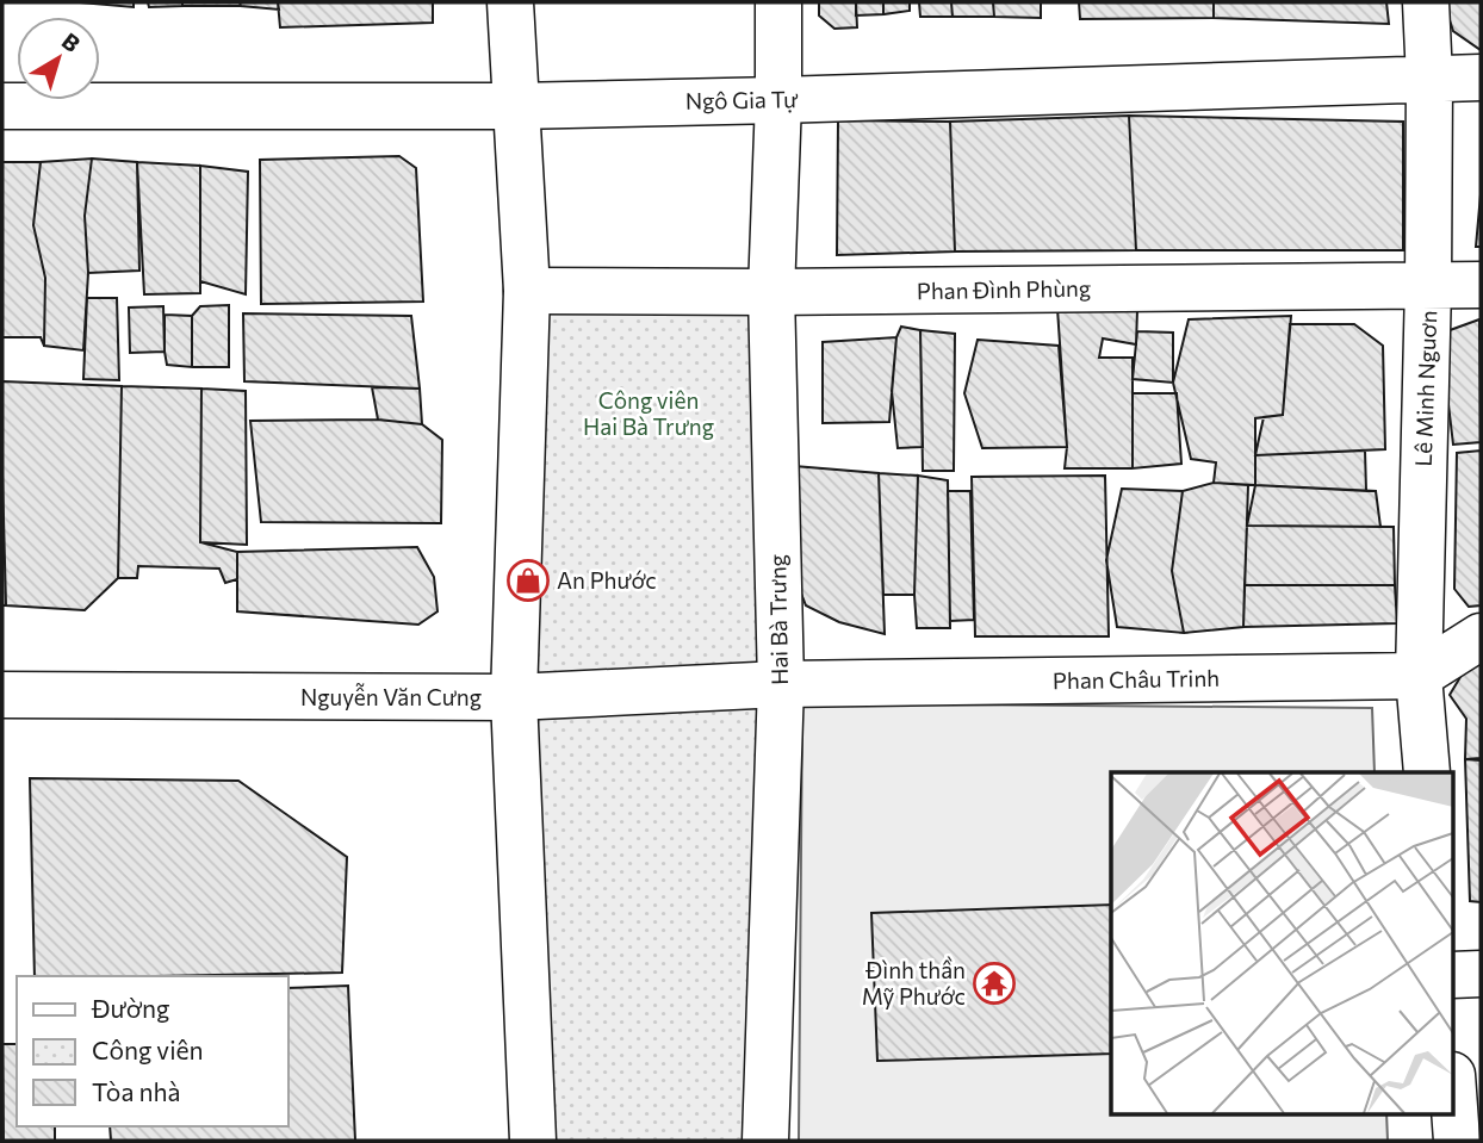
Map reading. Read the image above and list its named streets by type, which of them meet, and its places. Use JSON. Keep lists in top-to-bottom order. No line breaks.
{"streets":{"street":["Ngô Gia Tự","Phan Đình Phùng","Lê Minh Nguơn","Hai Bà Trưng","Phan Châu Trinh","Nguyễn Văn Cưng"]},"crossings":[["Ngô Gia Tự","Lê Minh Nguơn"],["Ngô Gia Tự","Hai Bà Trưng"],["Phan Đình Phùng","Lê Minh Nguơn"],["Phan Đình Phùng","Hai Bà Trưng"],["Lê Minh Nguơn","Phan Châu Trinh"],["Hai Bà Trưng","Phan Châu Trinh"],["Hai Bà Trưng","Nguyễn Văn Cưng"],["Phan Châu Trinh","Nguyễn Văn Cưng"]],"parks":["Công viên Hai Bà Trưng"],"places":{"shop":["An Phước"],"temple":["Đình thần Mỹ Phước"]},"legend":["Đường","Công viên","Tòa nhà"],"north":"top right"}
